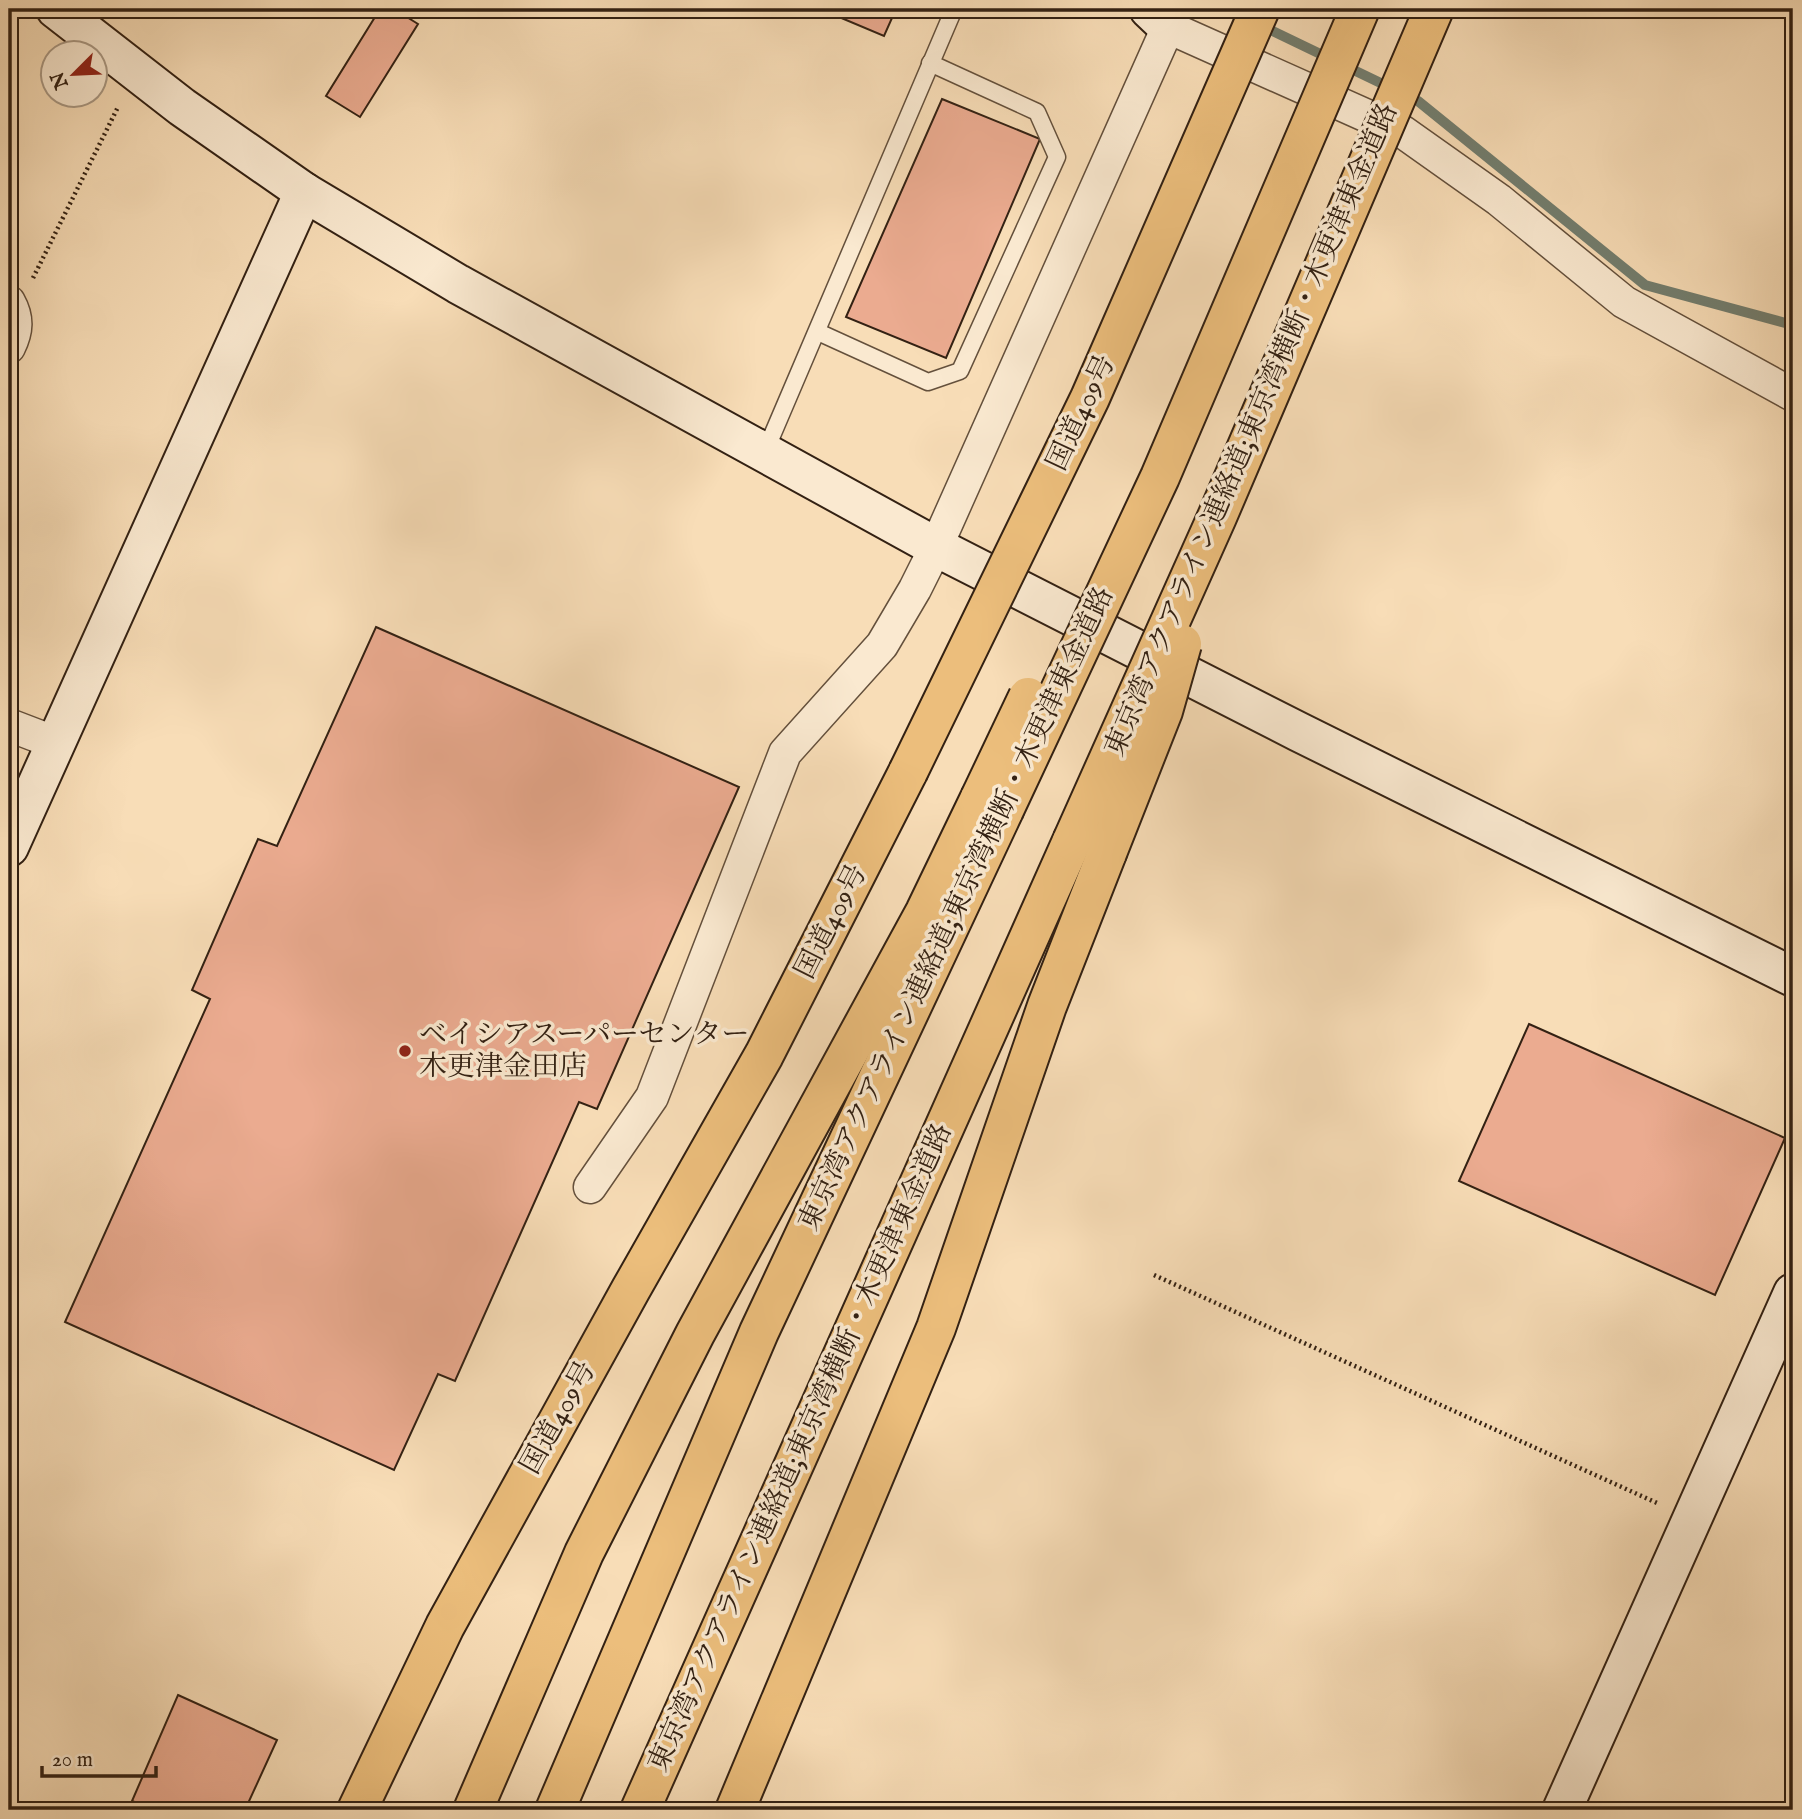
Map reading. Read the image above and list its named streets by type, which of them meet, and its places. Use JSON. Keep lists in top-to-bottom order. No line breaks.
{"streets":{"highway":["国道409号","東京湾アクアライン連絡道;東京湾横断・木更津東金道路"]},"places":["ベイシアスーパーセンター 木更津金田店"],"scale_bar":"20 m","north":"bottom left"}
